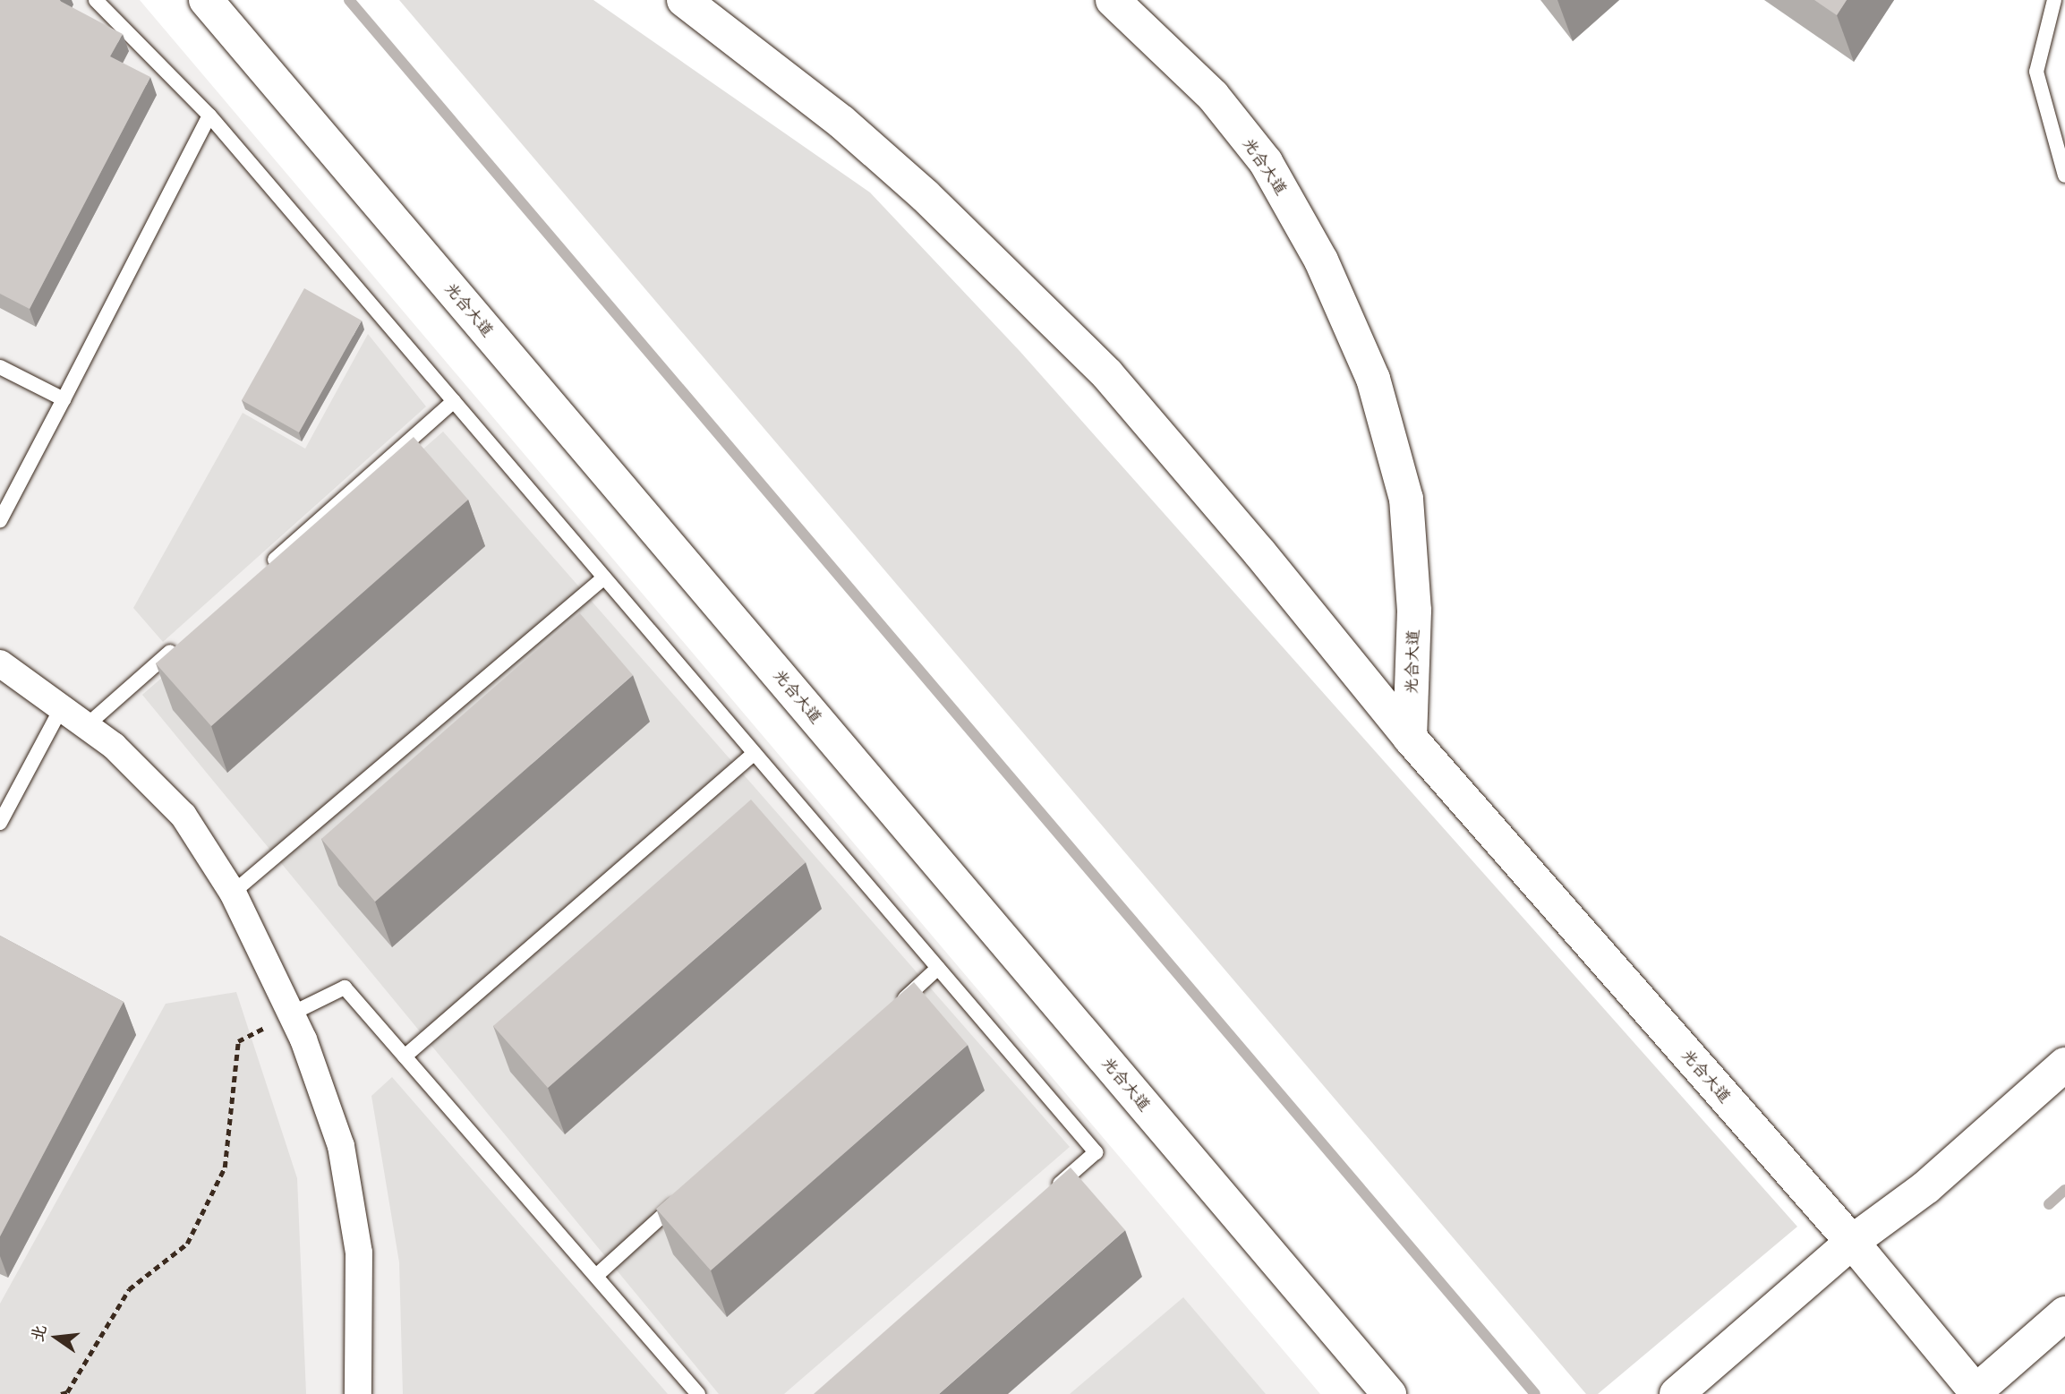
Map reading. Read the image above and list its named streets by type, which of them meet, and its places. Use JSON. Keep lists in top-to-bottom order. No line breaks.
{"streets":{"street":["光合大道"]},"north":"left"}
